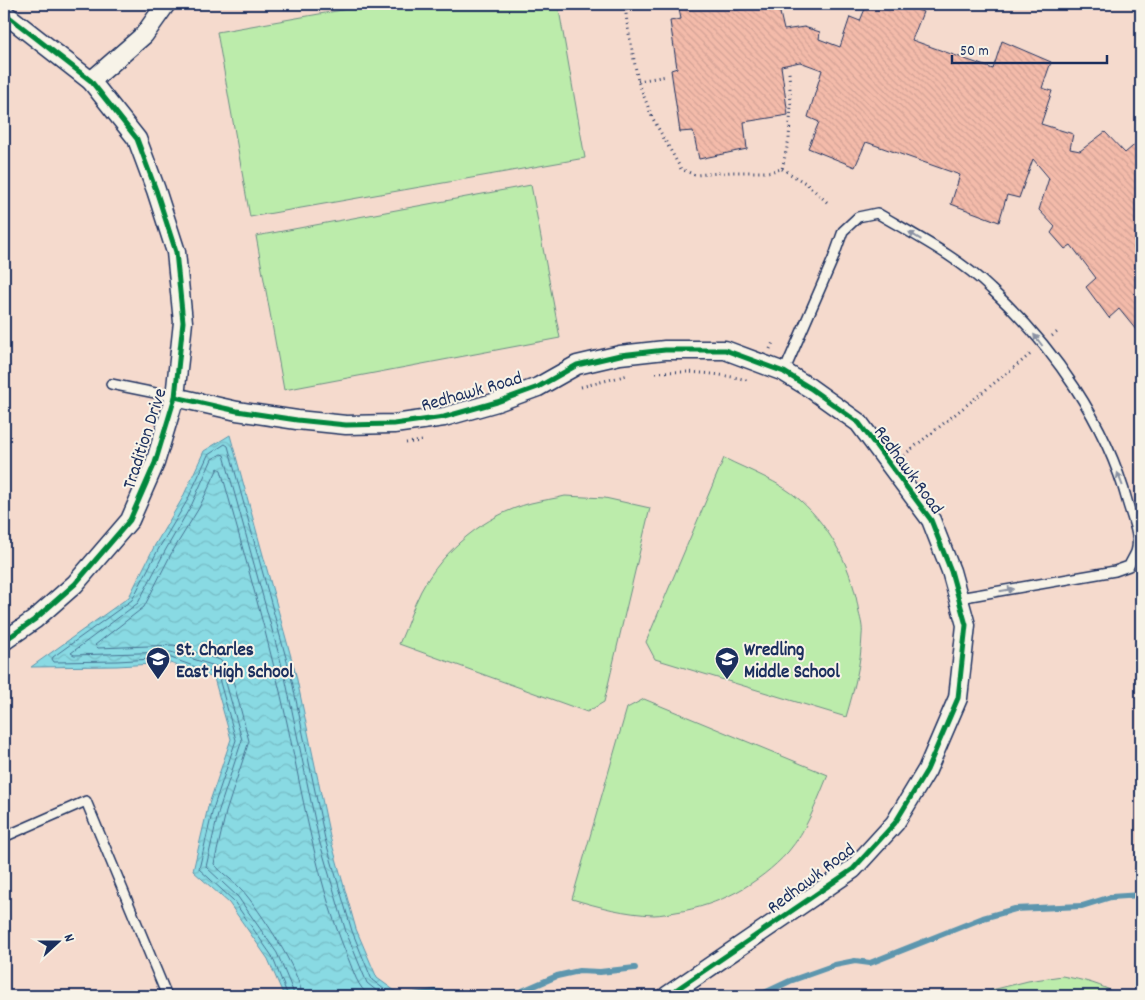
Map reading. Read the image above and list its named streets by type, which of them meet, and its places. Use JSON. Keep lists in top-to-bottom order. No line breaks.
{"streets":{"street":["Redhawk Road","Tradition Drive"]},"crossings":[["Redhawk Road","Tradition Drive"]],"places":{"school or university":["St. Charles East High School","Wredling Middle School"]},"scale_bar":"50 m","north":"right"}
